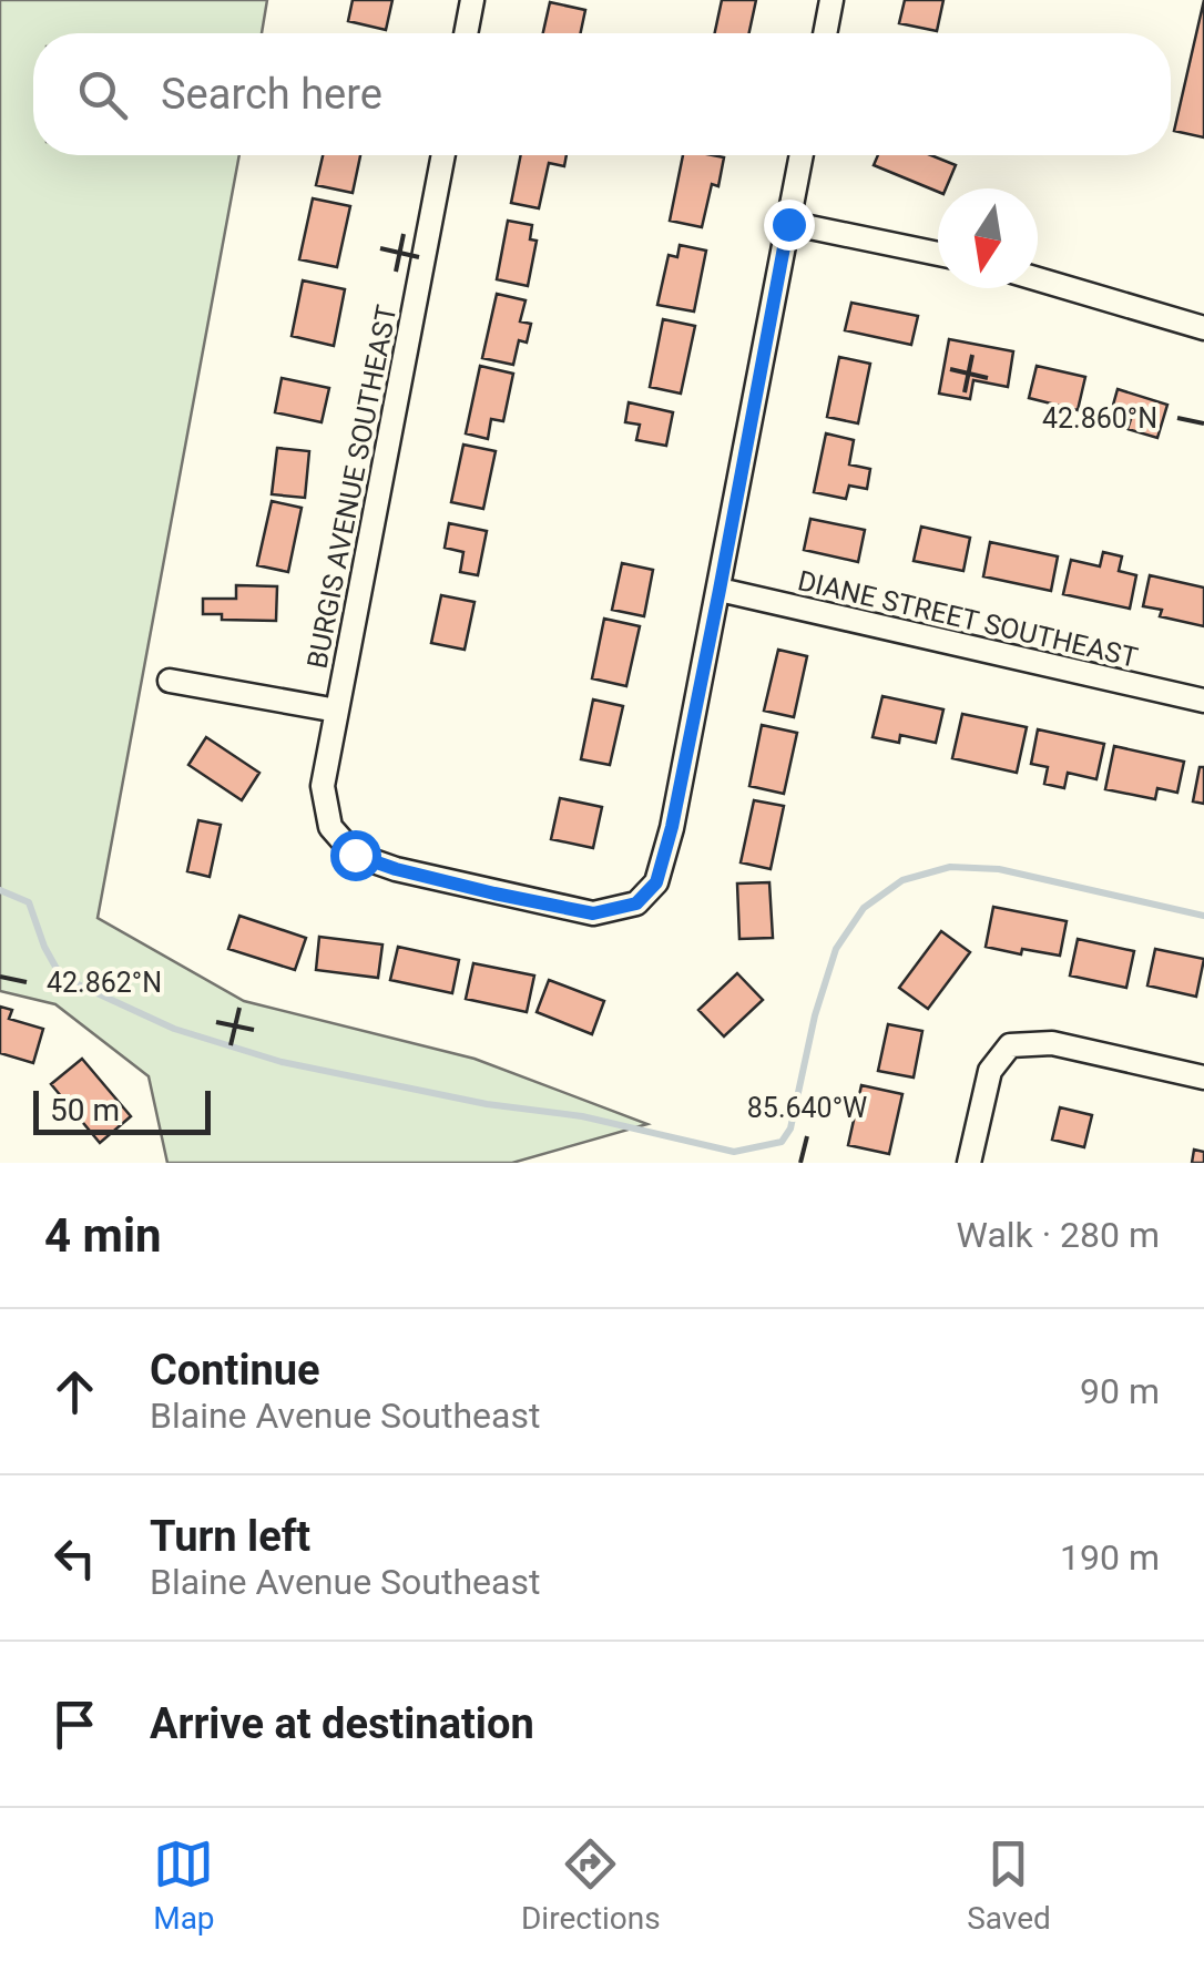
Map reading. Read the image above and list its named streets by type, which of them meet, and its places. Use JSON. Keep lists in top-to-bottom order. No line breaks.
{"streets":{"street":["BURGIS AVENUE SOUTHEAST","DIANE STREET SOUTHEAST"]},"crossings":[["BURGIS AVENUE SOUTHEAST","DIANE STREET SOUTHEAST"]],"scale_bar":"50 m","north":"bottom","page":{"search":"Search here","scale":"50 m","heading":["4 min","Walk · 280 m"],"list":[["Continue","Blaine Avenue Southeast","90 m"],["Turn left","Blaine Avenue Southeast","190 m"],"Arrive at destination"],"nav":["Map","Directions","Saved"]},"coordinates":["42.860°N","42.862°N","85.640°W"]}
